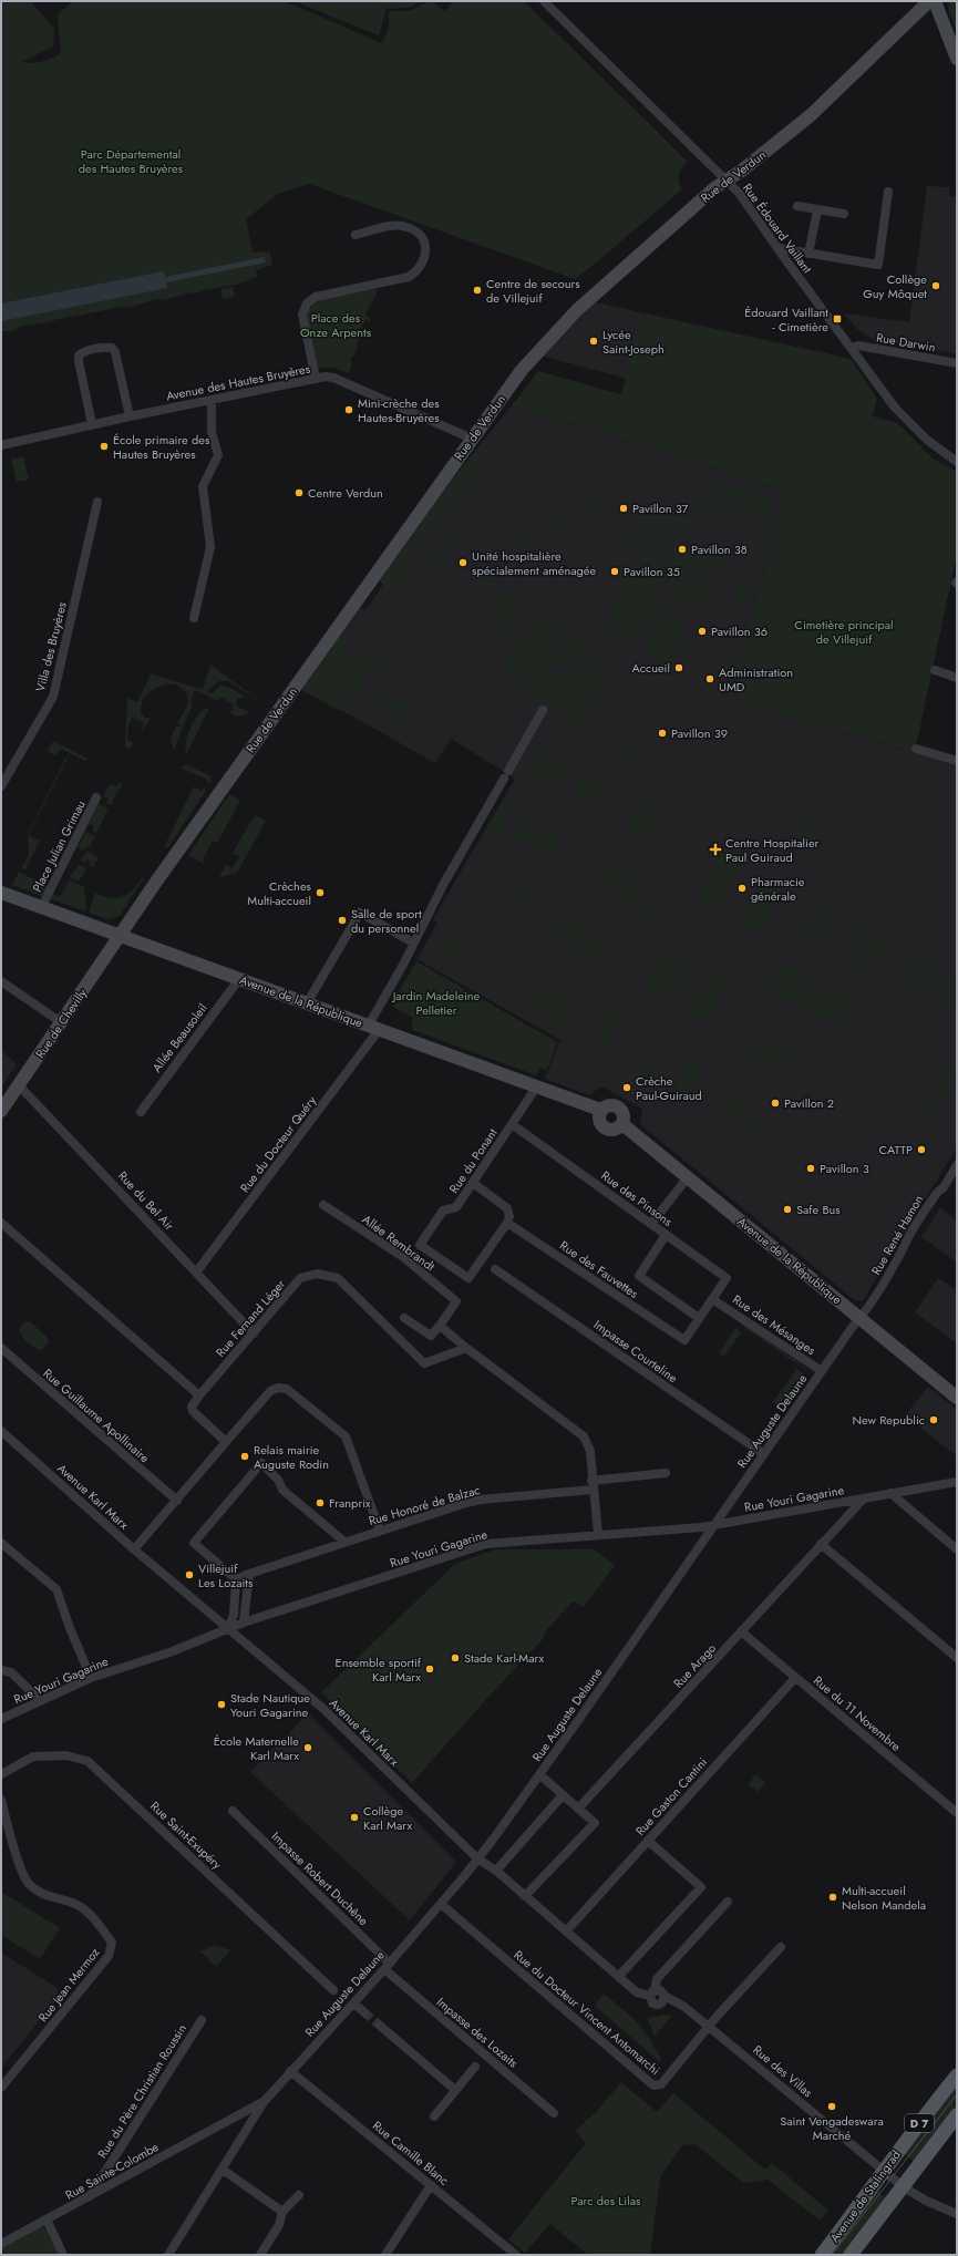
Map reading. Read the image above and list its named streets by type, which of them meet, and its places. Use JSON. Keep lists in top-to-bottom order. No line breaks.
{"streets":{"main road":["D 7","Avenue de Stalingrad"],"street":["Rue de Verdun","Rue Édouard Vaillant","Rue Darwin","Avenue des Hautes Bruyères","Villa des Bruyères","Place Julian Grimau","Avenue de la République","Rue de Chevilly","Allée Beausoleil","Rue du Docteur Quéry","Rue du Ponant","Rue des Pinsons","Rue du Bel Air","Rue René Hamon","Allée Rembrandt","Rue des Fauvettes","Rue Fernand Léger","Rue des Mésanges","Impasse Courteline","Rue Guillaume Apollinaire","Rue Auguste Delaune","Avenue Karl Marx","Rue Youri Gagarine","Rue Honoré de Balzac","Rue Arago","Rue du 11 Novembre","Rue Gaston Cantini","Rue Saint-Exupéry","Impasse Robert Duchêne","Rue Jean Mermoz","Rue du Docteur Vincent Antomarchi","Impasse des Lozaits","Rue des Villas","Rue du Père Christian Roussin","Rue Camille Blanc","Rue Sainte-Colombe"]},"crossings":[["Rue de Verdun","Rue Édouard Vaillant"],["Rue de Verdun","Avenue des Hautes Bruyères"],["Rue de Verdun","Avenue de la République"],["Rue de Verdun","Rue de Chevilly"],["Rue Édouard Vaillant","Rue Darwin"],["Place Julian Grimau","Avenue de la République"],["Avenue de la République","Rue de Chevilly"],["Avenue de la République","Allée Beausoleil"],["Avenue de la République","Rue du Docteur Quéry"],["Avenue de la République","Rue du Ponant"],["Avenue de la République","Rue René Hamon"],["Avenue de la République","Rue Auguste Delaune"],["Rue de Chevilly","Rue du Bel Air"],["Rue du Docteur Quéry","Rue du Bel Air"],["Rue du Ponant","Rue des Pinsons"],["Rue du Ponant","Rue des Fauvettes"],["Rue des Pinsons","Rue des Fauvettes"],["Rue des Pinsons","Rue des Mésanges"],["Rue du Bel Air","Rue Fernand Léger"],["Rue René Hamon","Rue Auguste Delaune"],["Rue des Fauvettes","Rue des Mésanges"],["Rue des Mésanges","Rue Auguste Delaune"],["Impasse Courteline","Rue Auguste Delaune"],["Rue Auguste Delaune","Avenue Karl Marx"],["Rue Auguste Delaune","Rue Youri Gagarine"],["Rue Auguste Delaune","Impasse Robert Duchêne"],["Rue Auguste Delaune","Rue du Docteur Vincent Antomarchi"],["Rue Auguste Delaune","Impasse des Lozaits"],["Rue Auguste Delaune","Rue Camille Blanc"],["Rue Auguste Delaune","Rue Sainte-Colombe"],["Avenue Karl Marx","Rue Youri Gagarine"],["Avenue Karl Marx","Rue Gaston Cantini"],["Avenue Karl Marx","Rue des Villas"],["Rue Youri Gagarine","Rue Arago"],["Rue Arago","Rue du 11 Novembre"],["Rue du 11 Novembre","Rue Gaston Cantini"],["Impasse Robert Duchêne","Impasse des Lozaits"],["Rue du Docteur Vincent Antomarchi","Rue des Villas"],["Rue des Villas","Avenue de Stalingrad"],["Rue du Père Christian Roussin","Rue Sainte-Colombe"]],"parks":["Parc Départemental des Hautes Bruyères","Place des Onze Arpents","Cimetière principal de Villejuif","Jardin Madeleine Pelletier","Parc des Lilas"],"places":{"other":["Collège Guy Môquet","Centre de secours de Villejuif","Lycée Saint-Joseph","Mini-crèche des Hautes-Bruyères","École primaire des Hautes Bruyères","Centre Verdun","Pavillon 37","Pavillon 38","Unité hospitalière spécialement aménagée","Pavillon 35","Pavillon 36","Accueil","Administration UMD","Pavillon 39","Pharmacie générale","Crèches Multi-accueil","Salle de sport du personnel","Crèche Paul-Guiraud","Pavillon 2","CATTP","Pavillon 3","Safe Bus","New Republic","Relais mairie Auguste Rodin","Franprix","Villejuif Les Lozaits","Stade Karl-Marx","Ensemble sportif Karl Marx","Stade Nautique Youri Gagarine","École Maternelle Karl Marx","Collège Karl Marx","Multi-accueil Nelson Mandela","Saint Vengadeswara Marché"],"transit":["Édouard Vaillant - Cimetière"],"health":["Centre Hospitalier Paul Guiraud"]}}
